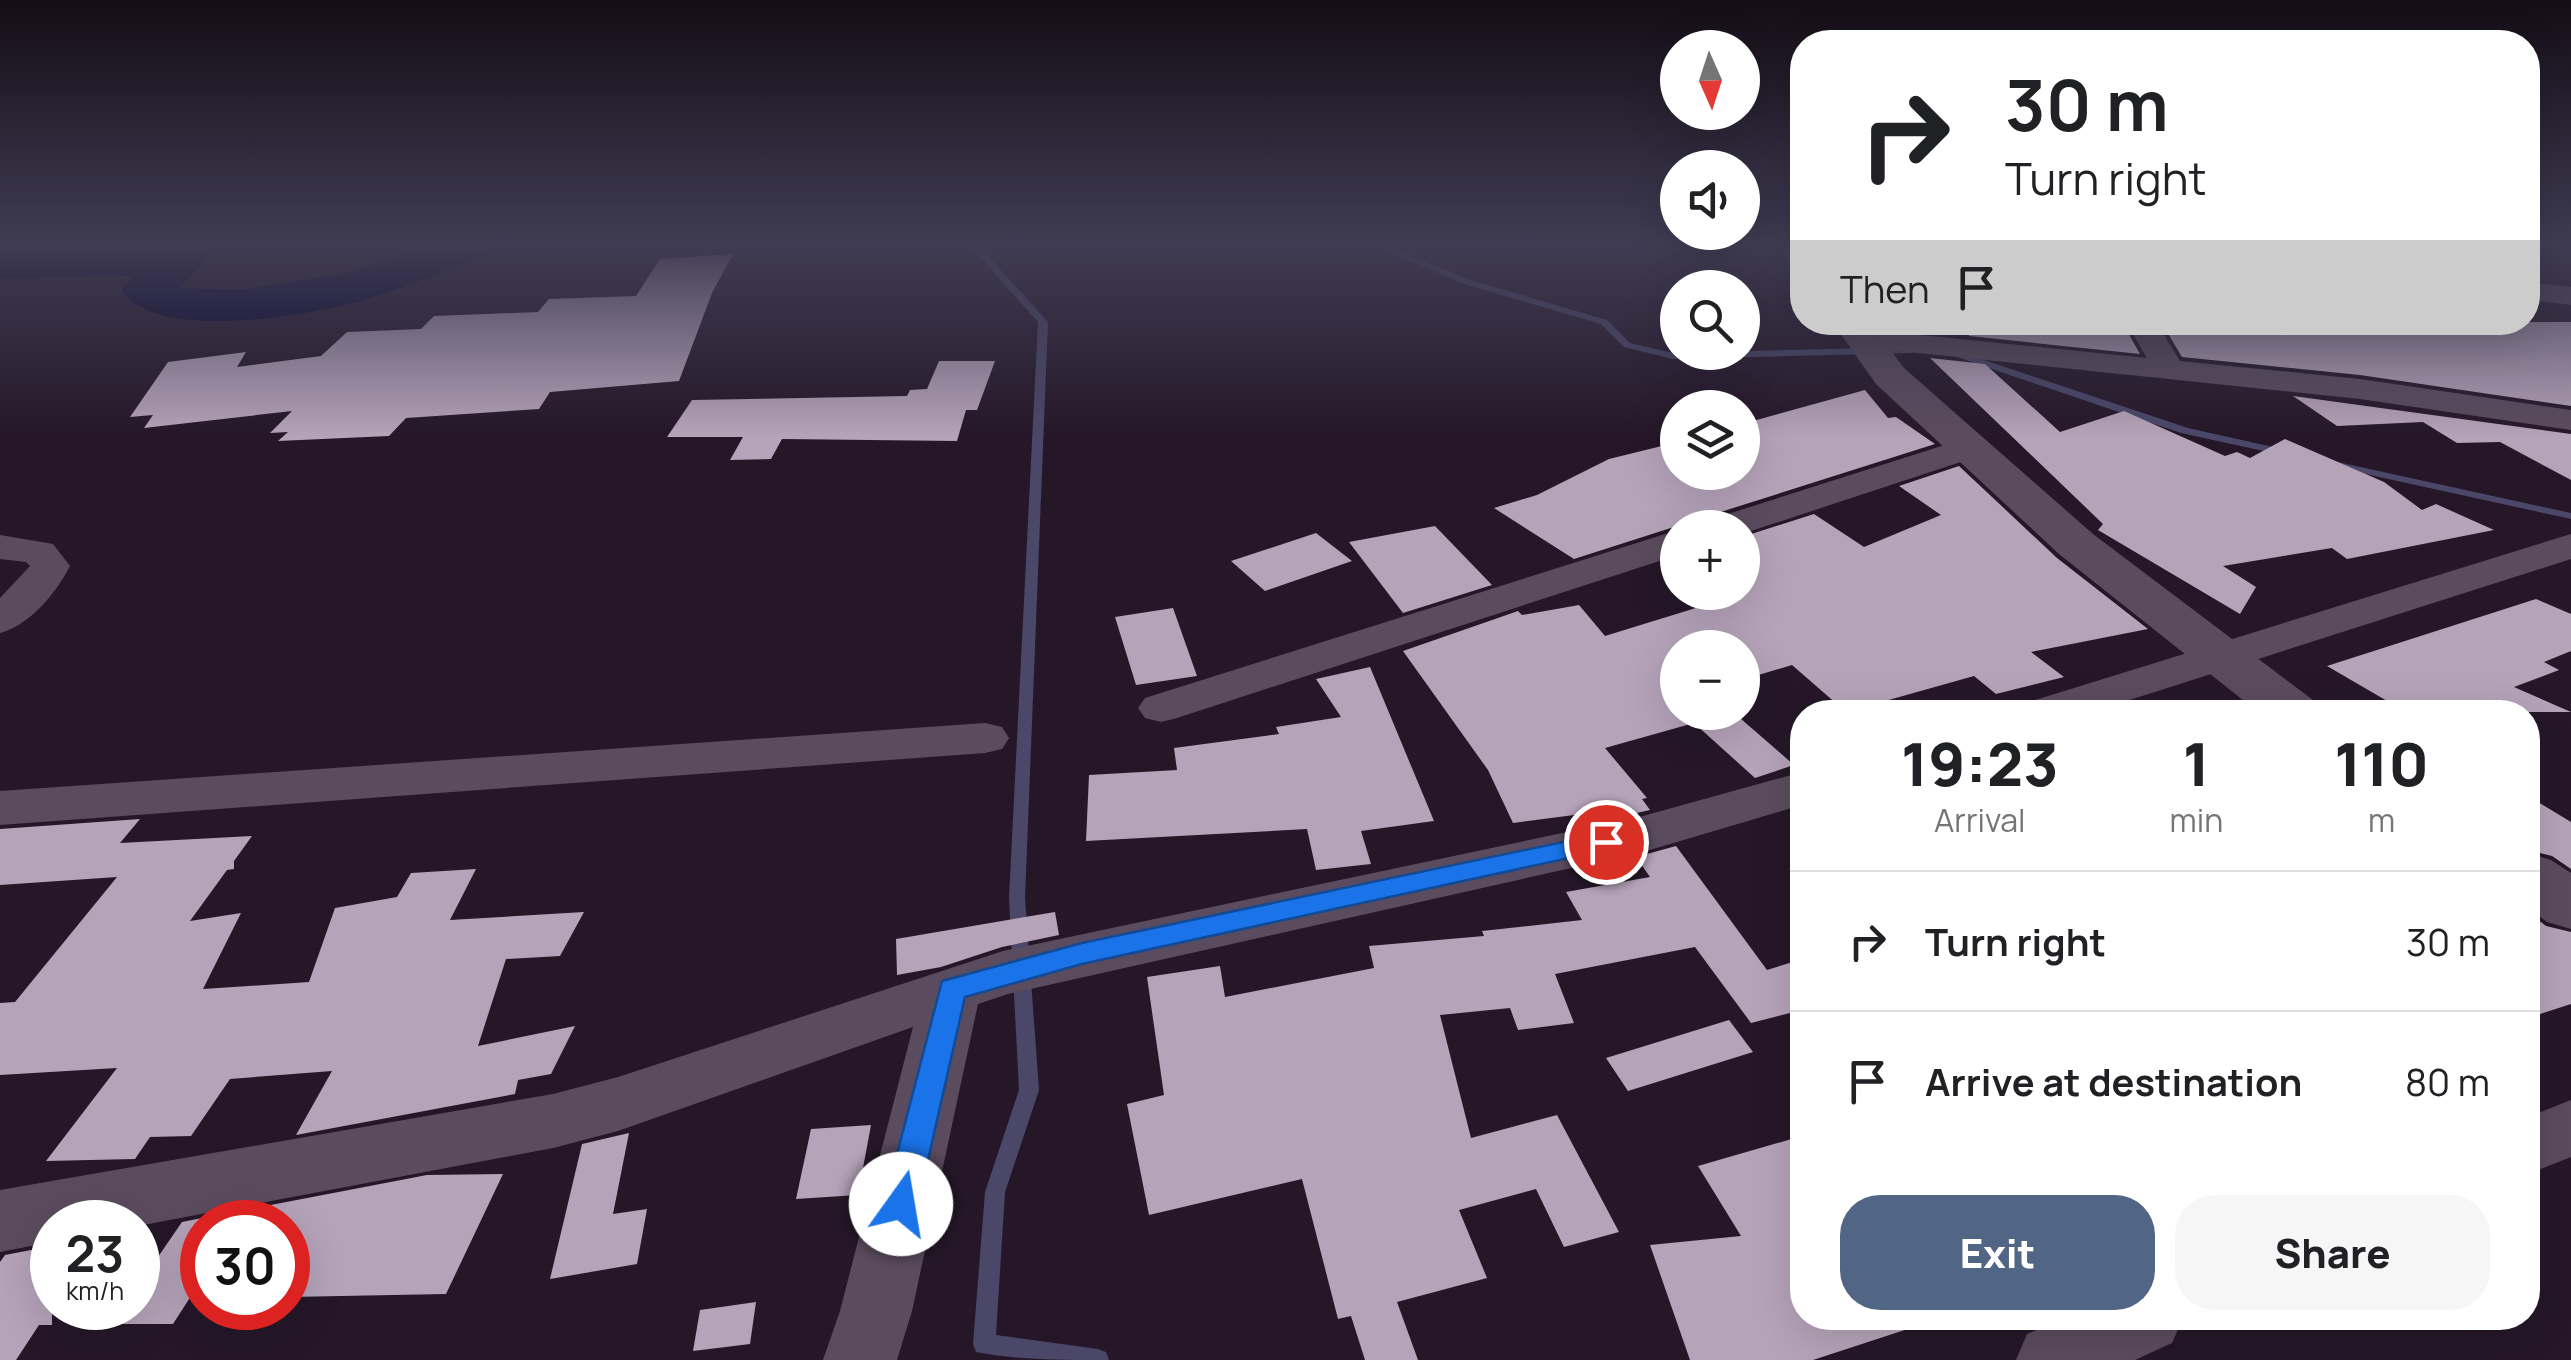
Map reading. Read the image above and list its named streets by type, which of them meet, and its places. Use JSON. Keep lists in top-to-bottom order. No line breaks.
{"north":"bottom","page":{"map_buttons":["+","−"],"turn":["30 m","Turn right"],"then":"Then","eta":["19:23","Arrival","1","min","110","m"],"list":[{"name":"Turn right","value":"30 m"},{"name":"Arrive at destination","value":"80 m"}],"buttons":["Exit","Share"],"speed":"23 km/h","limit":"30"}}
